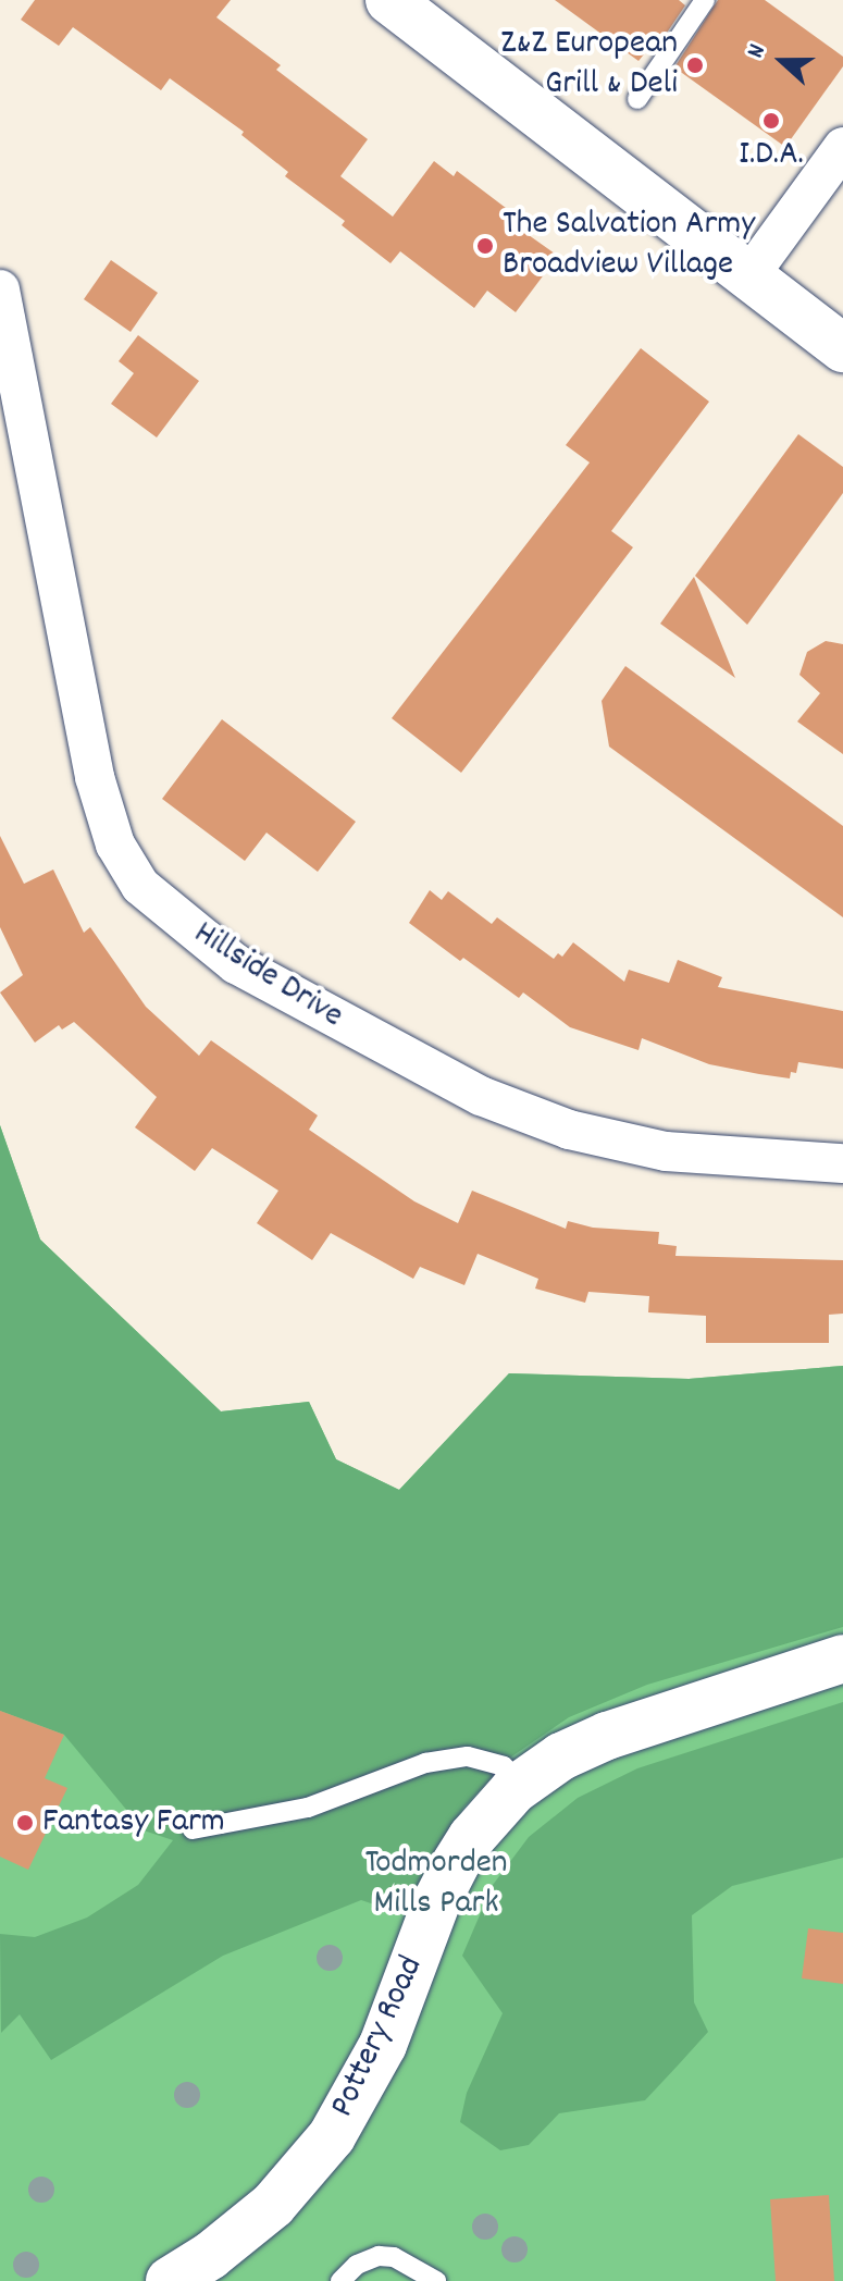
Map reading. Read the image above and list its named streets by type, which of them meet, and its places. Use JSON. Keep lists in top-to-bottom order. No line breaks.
{"streets":{"street":["Hillside Drive","Pottery Road"]},"parks":["Todmorden Mills Park"],"places":["Z&Z European Grill & Deli","I.D.A.","The Salvation Army Broadview Village","Fantasy Farm"],"north":"left"}
